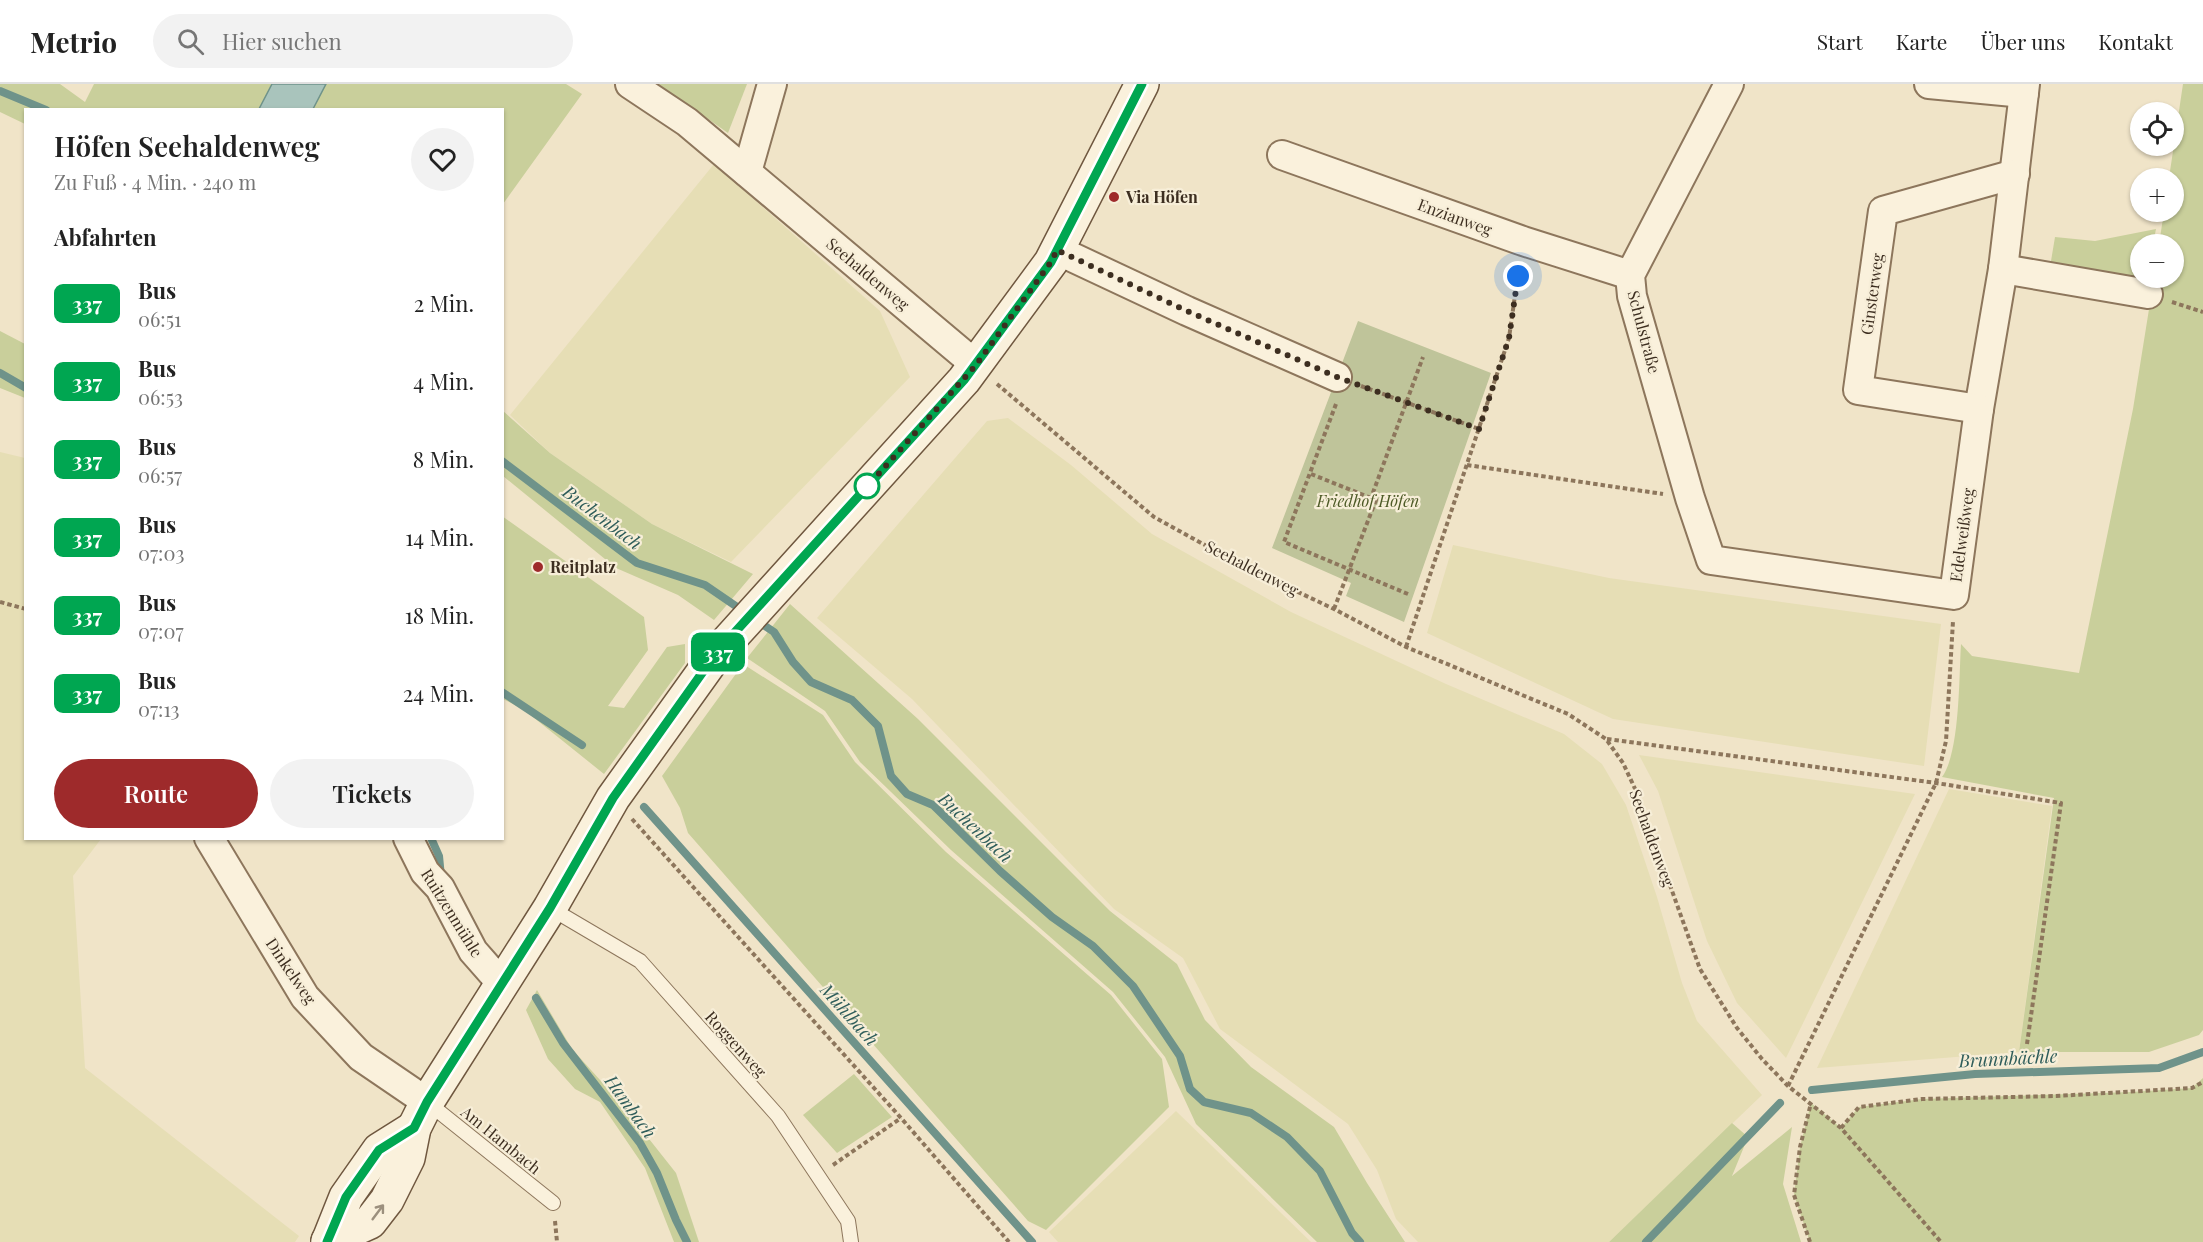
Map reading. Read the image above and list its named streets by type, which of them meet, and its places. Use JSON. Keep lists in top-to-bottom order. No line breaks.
{"streets":{"street":["Enzianweg","Seehaldenweg","Ginsterweg","Schulstraße","Edelweißweg","Ruitzenmühle","Dinkelweg"],"lane":["Roggenweg","Am Hambach"]},"crossings":[["Enzianweg","Schulstraße"],["Ginsterweg","Edelweißweg"],["Schulstraße","Edelweißweg"],["Dinkelweg","Am Hambach"]],"water":["Buchenbach","Mühlbach","Brunnbächle","Hambach"],"parks":["Friedhof Höfen"],"places":["Via Höfen","Reitplatz"],"lines":["bus line 337"],"page":{"header":"Metrio","search":"Hier suchen","nav":["Start","Karte","Über uns","Kontakt"],"on_map":"337","map_buttons":["+","−"],"heading":[["Höfen Seehaldenweg","Zu Fuß · 4 Min. · 240 m"],"Abfahrten"],"list":[{"mark":"337","name":"Bus","note":"06:51","value":"2 Min."},{"mark":"337","name":"Bus","note":"06:53","value":"4 Min."},{"mark":"337","name":"Bus","note":"06:57","value":"8 Min."},{"mark":"337","name":"Bus","note":"07:03","value":"14 Min."},{"mark":"337","name":"Bus","note":"07:07","value":"18 Min."},{"mark":"337","name":"Bus","note":"07:13","value":"24 Min."}],"buttons":["Route","Tickets"]}}
